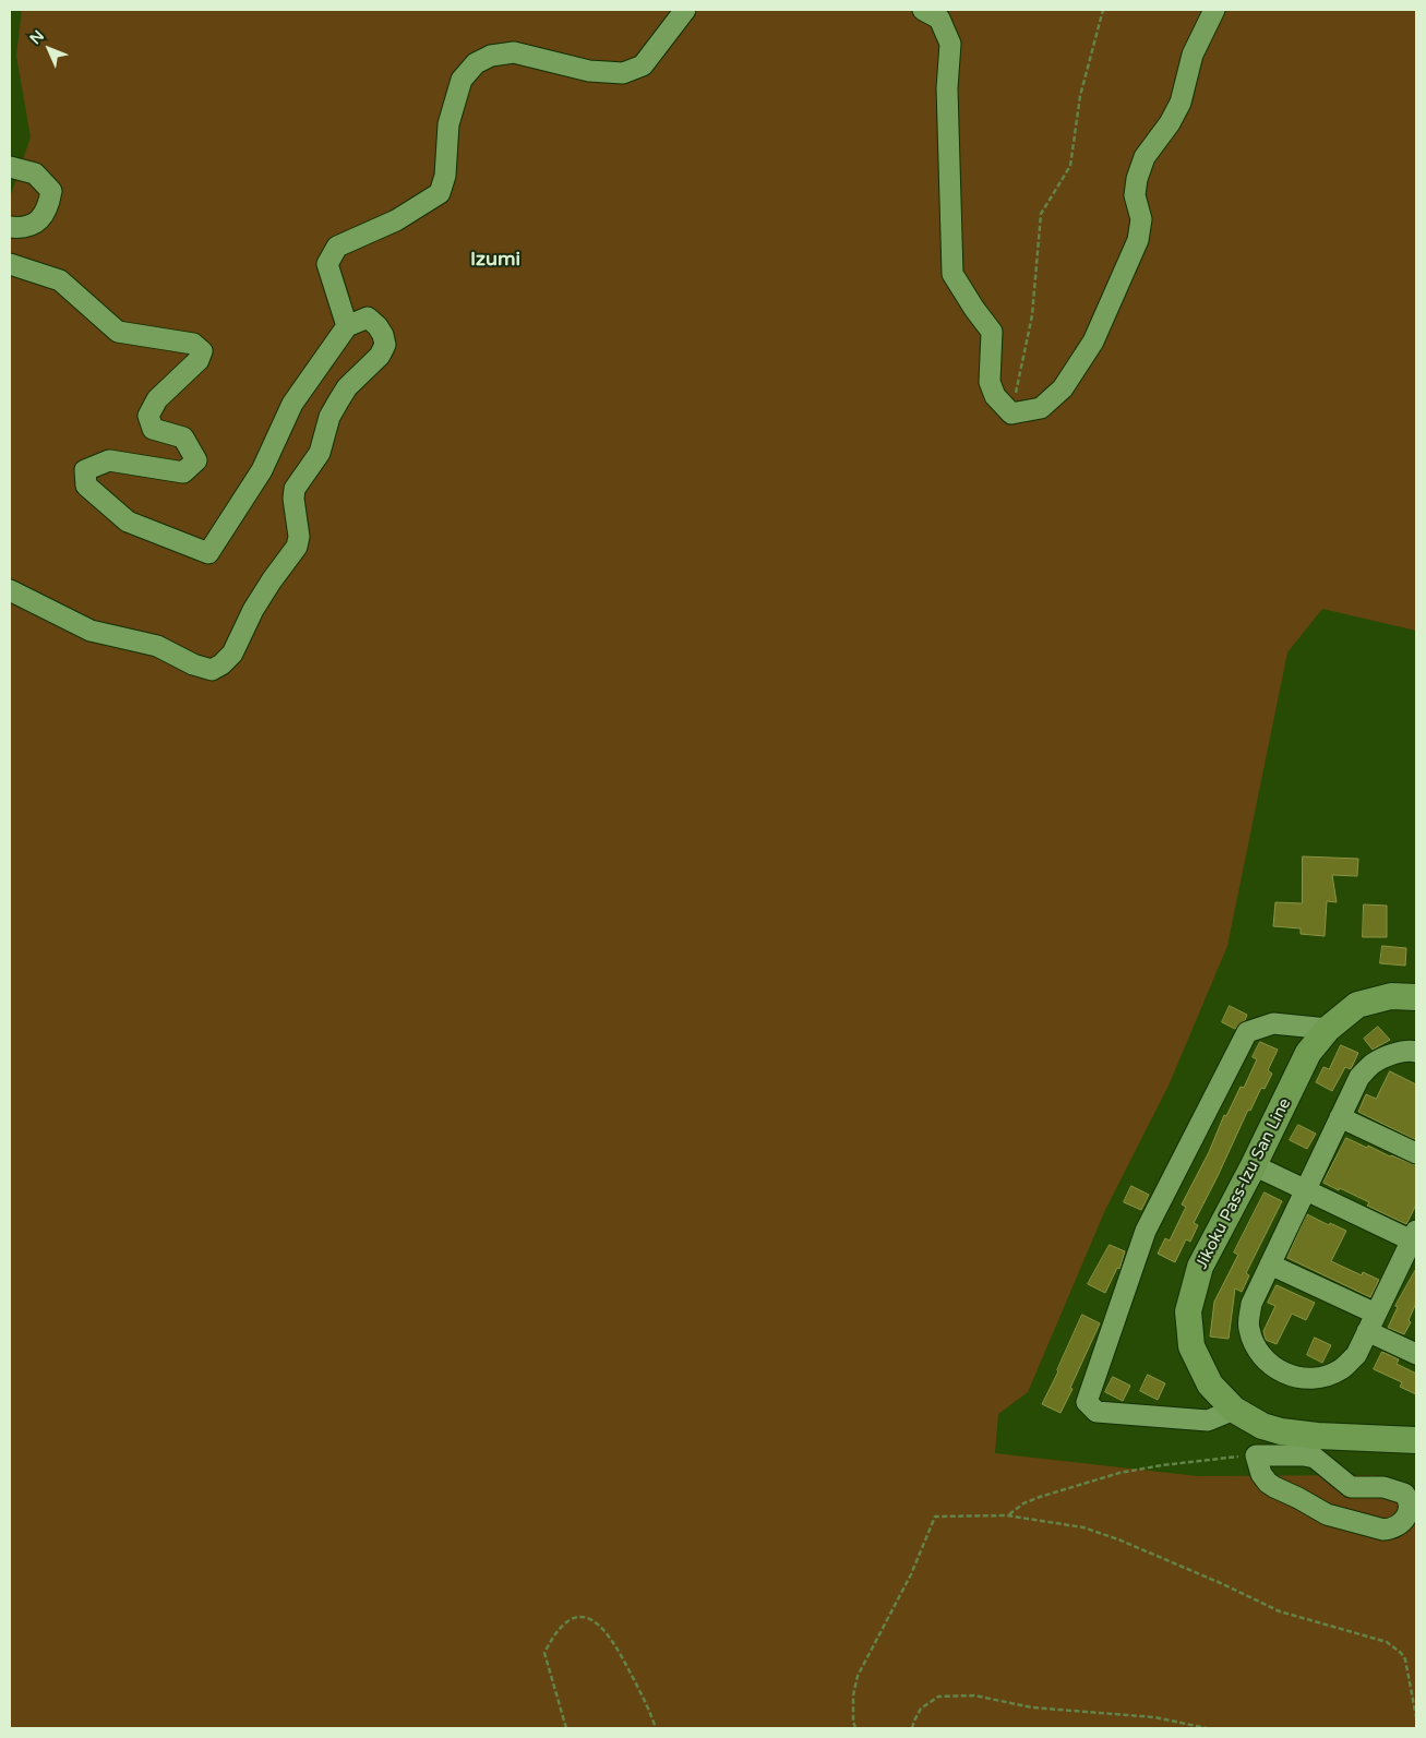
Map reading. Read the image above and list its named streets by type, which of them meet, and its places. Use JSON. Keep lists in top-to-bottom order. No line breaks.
{"streets":{"main road":["Jikoku Pass-Izu San Line"]},"districts":["Izumi"],"north":"top left"}
